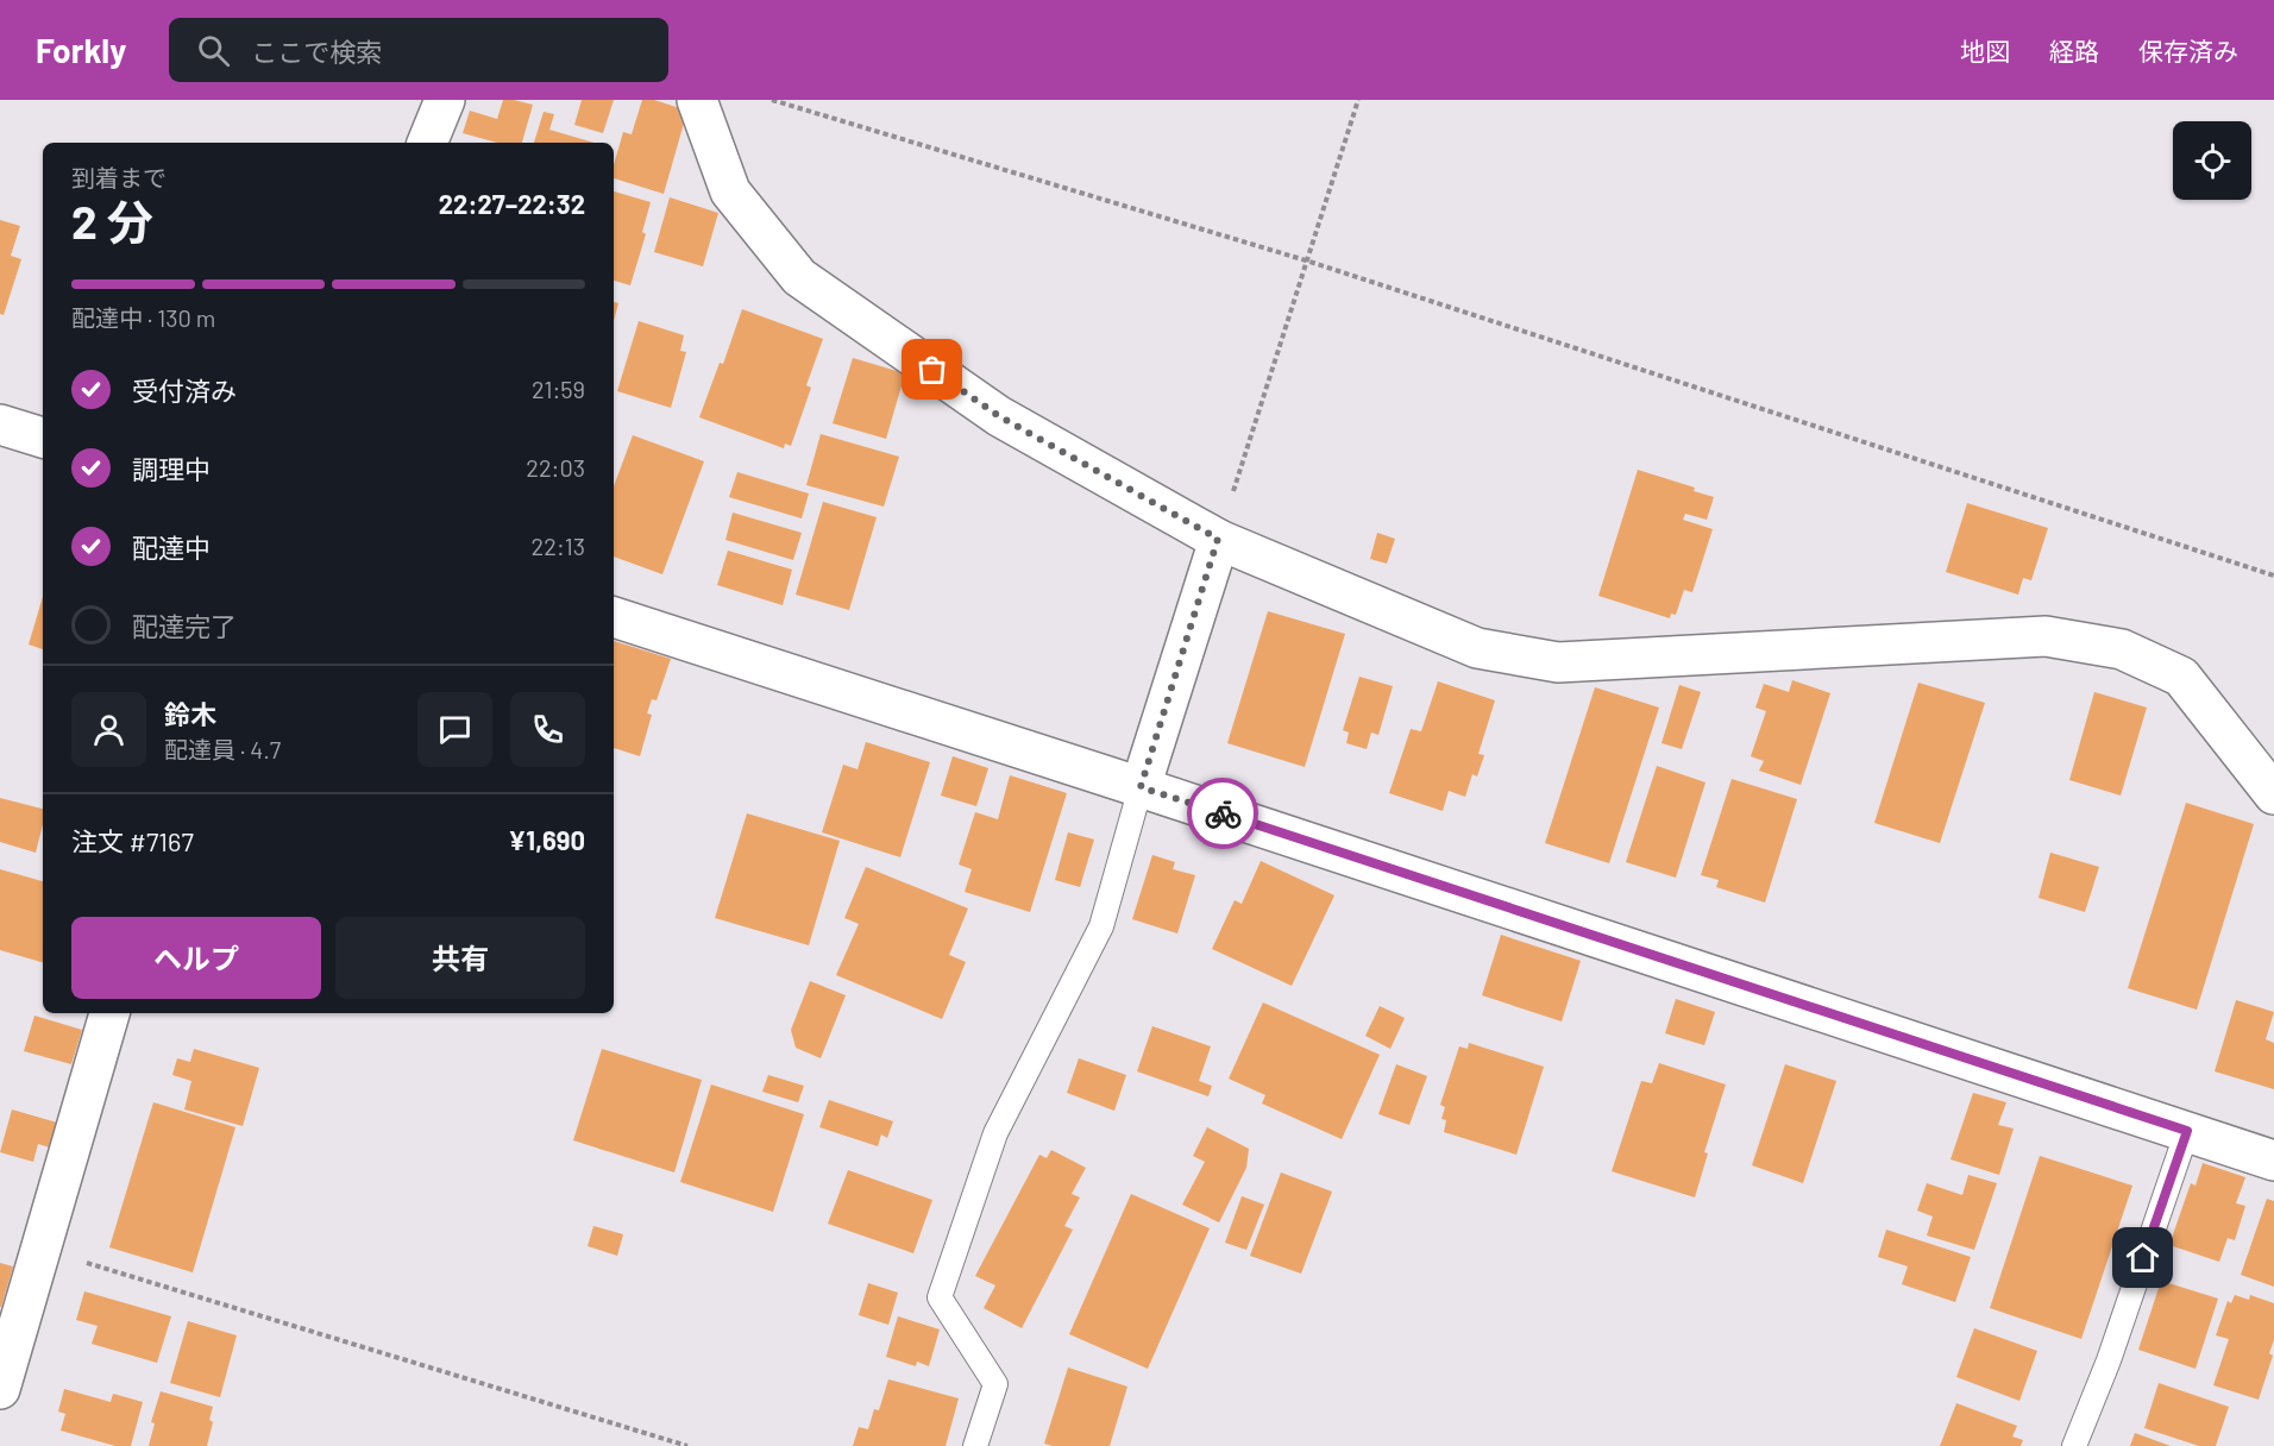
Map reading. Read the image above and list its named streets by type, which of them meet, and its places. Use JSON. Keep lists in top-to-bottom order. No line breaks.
{"page":{"header":"Forkly","search":"ここで検索","nav":["地図","経路","保存済み"],"heading":["2 分","到着まで","22:27–22:32"],"panel":["鈴木","配達員 · 4.7","注文 #7167","¥1,690"],"bar":"配達中 · 130 m","list":[["受付済み","21:59"],["調理中","22:03"],["配達中","22:13"],"配達完了"],"buttons":["ヘルプ","共有"]}}
